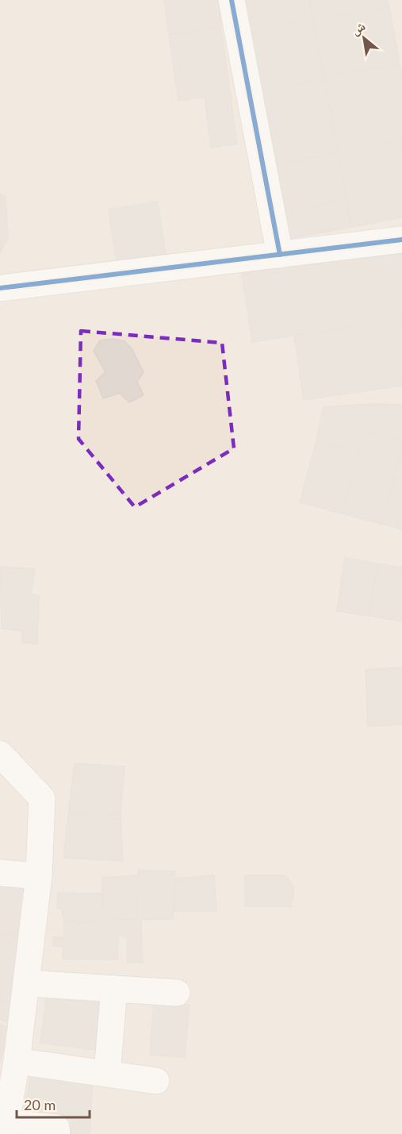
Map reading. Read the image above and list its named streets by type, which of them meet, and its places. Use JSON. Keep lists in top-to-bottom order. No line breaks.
{"scale_bar":"20 m","north":"top left"}
